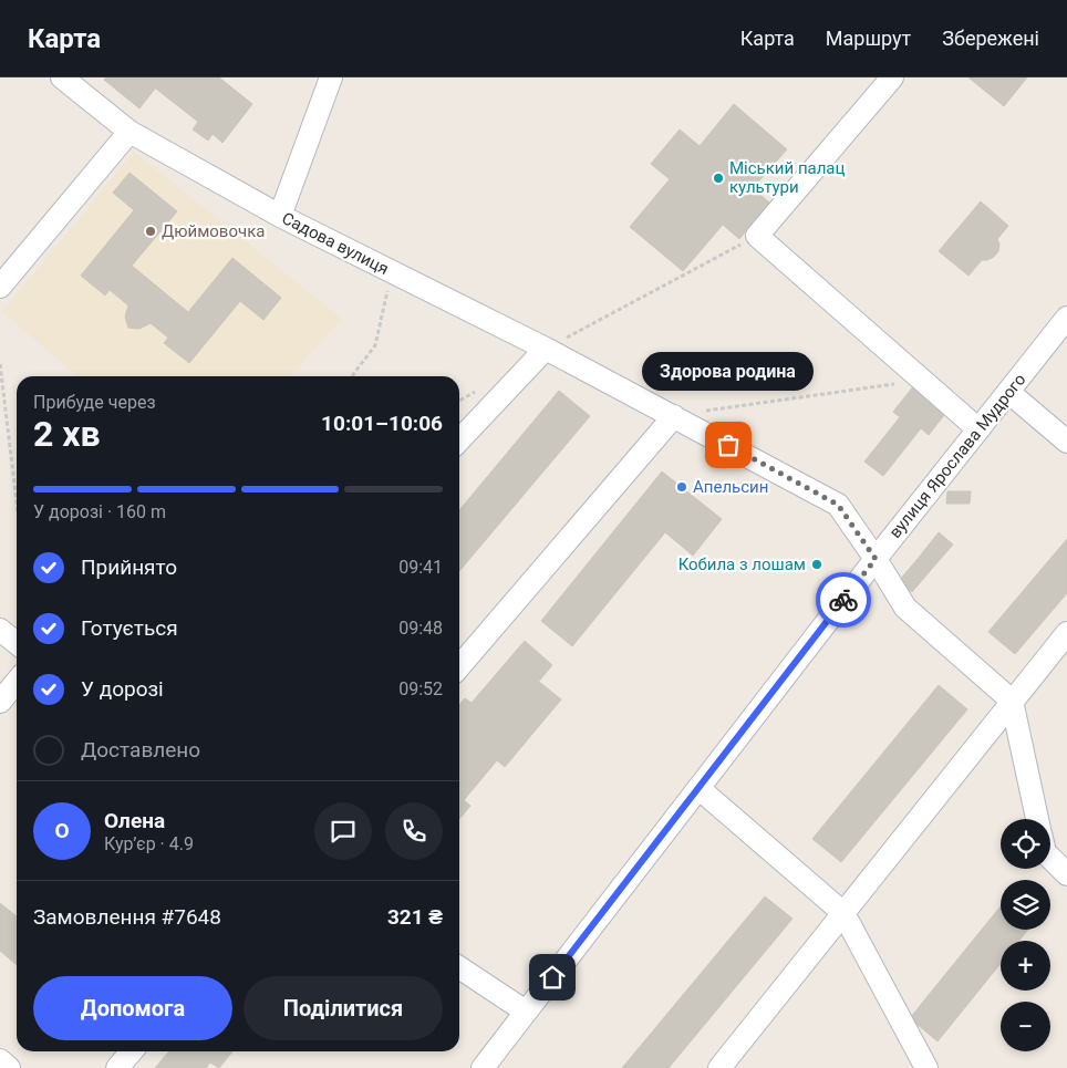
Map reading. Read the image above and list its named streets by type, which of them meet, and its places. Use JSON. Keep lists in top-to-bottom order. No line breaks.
{"streets":{"street":["Садова вулиця","вулиця Ярослава Мудрого"]},"crossings":[["Садова вулиця","вулиця Ярослава Мудрого"]],"places":["Міський палац культури","Дюймовочка","Здорова родина","Апельсин","Кобила з лошам"],"page":{"header":"Карта","nav":["Карта","Маршрут","Збережені"],"bubble":"Здорова родина","heading":["2 хв","Прибуде через","10:01–10:06"],"panel":["Олена","Кур’єр · 4.9","Замовлення #7648","321 ₴"],"bar":"У дорозі · 160 m","list":[["Прийнято","09:41"],["Готується","09:48"],["У дорозі","09:52"],"Доставлено"],"round":"О","map_buttons":["+","−"],"buttons":["Допомога","Поділитися"]}}
